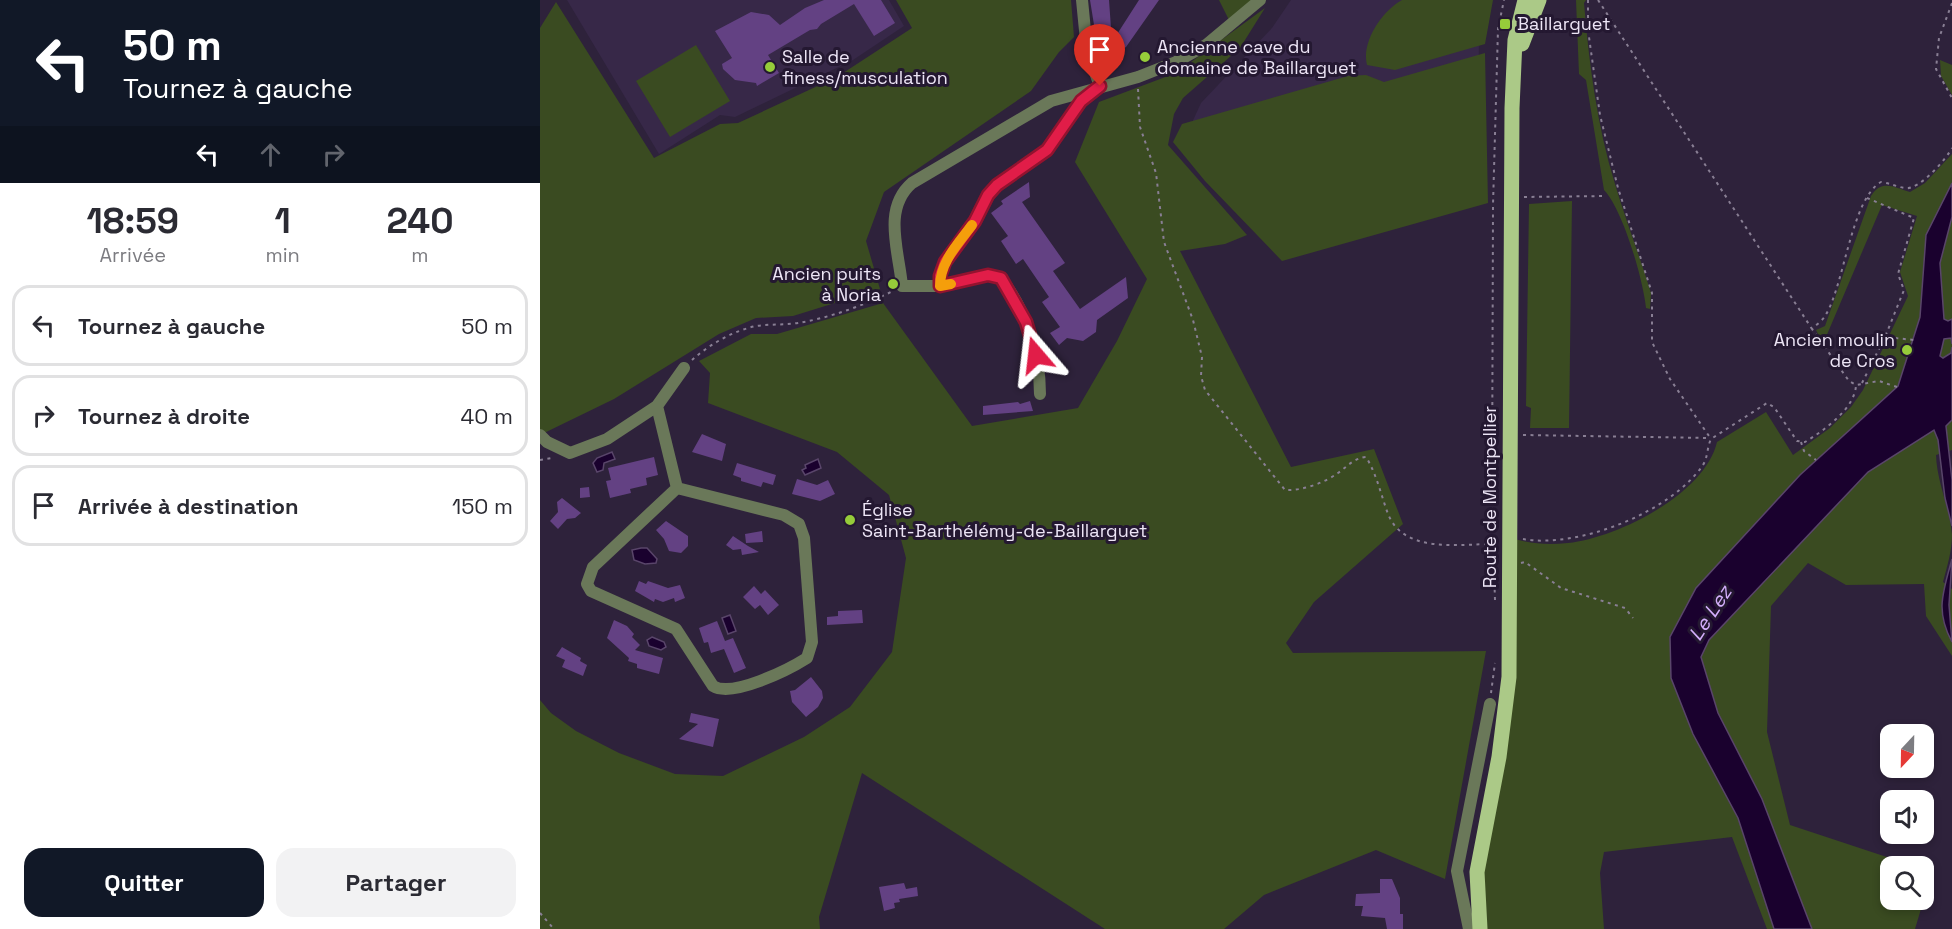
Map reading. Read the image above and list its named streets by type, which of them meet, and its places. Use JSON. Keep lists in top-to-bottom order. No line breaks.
{"streets":{"main road":["Route de Montpellier"]},"water":["Le Lez"],"places":{"transit":["Baillarguet"],"other":["Ancienne cave du domaine de Baillarguet","Salle de finess/musculation","Ancien puits à Noria","Ancien moulin de Cros","Église Saint-Barthélémy-de-Baillarguet"]},"north":"bottom","page":{"turn":["50 m","Tournez à gauche"],"eta":["18:59","Arrivée","1","min","240","m"],"list":[{"name":"Tournez à gauche","value":"50 m"},{"name":"Tournez à droite","value":"40 m"},{"name":"Arrivée à destination","value":"150 m"}],"buttons":["Quitter","Partager"]}}
